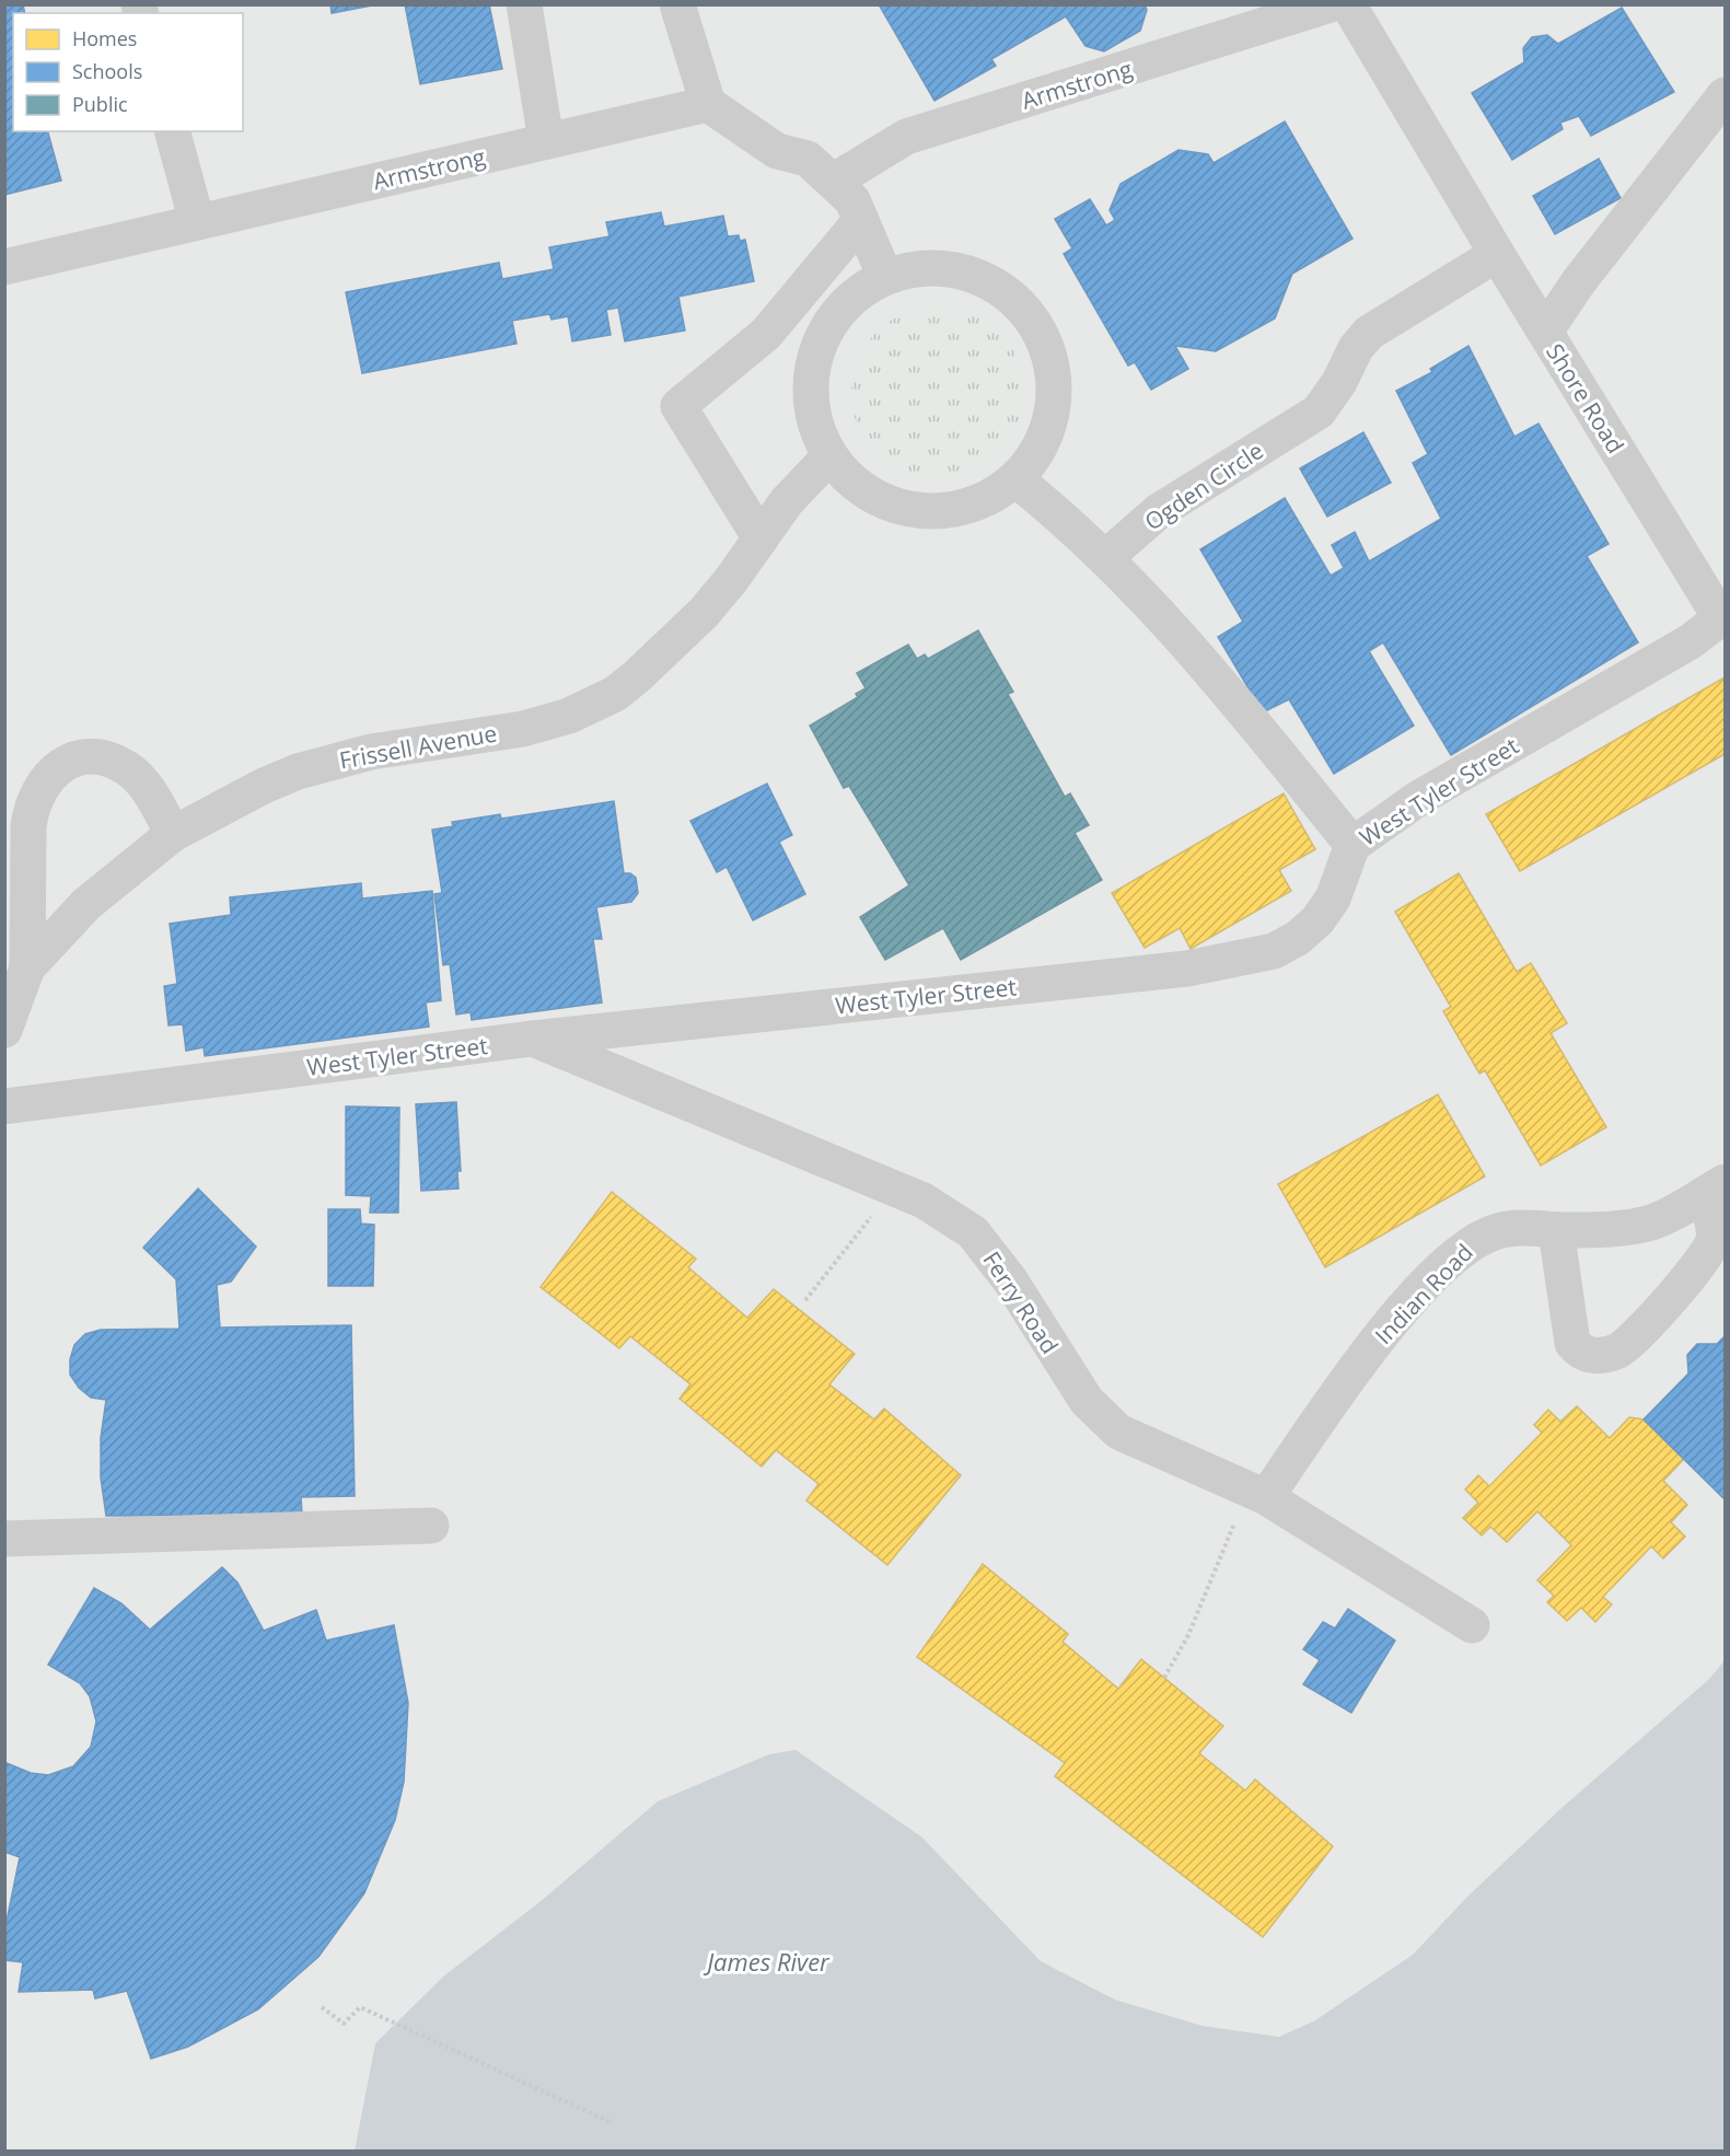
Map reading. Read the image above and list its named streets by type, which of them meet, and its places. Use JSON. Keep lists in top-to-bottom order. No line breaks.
{"streets":{"street":["Armstrong","Shore Road","Ogden Circle","Frissell Avenue","West Tyler Street","Indian Road","Ferry Road"]},"crossings":[["Shore Road","West Tyler Street"],["West Tyler Street","Ferry Road"],["Indian Road","Ferry Road"]],"water":["James River"],"legend":["Homes","Schools","Public"]}
